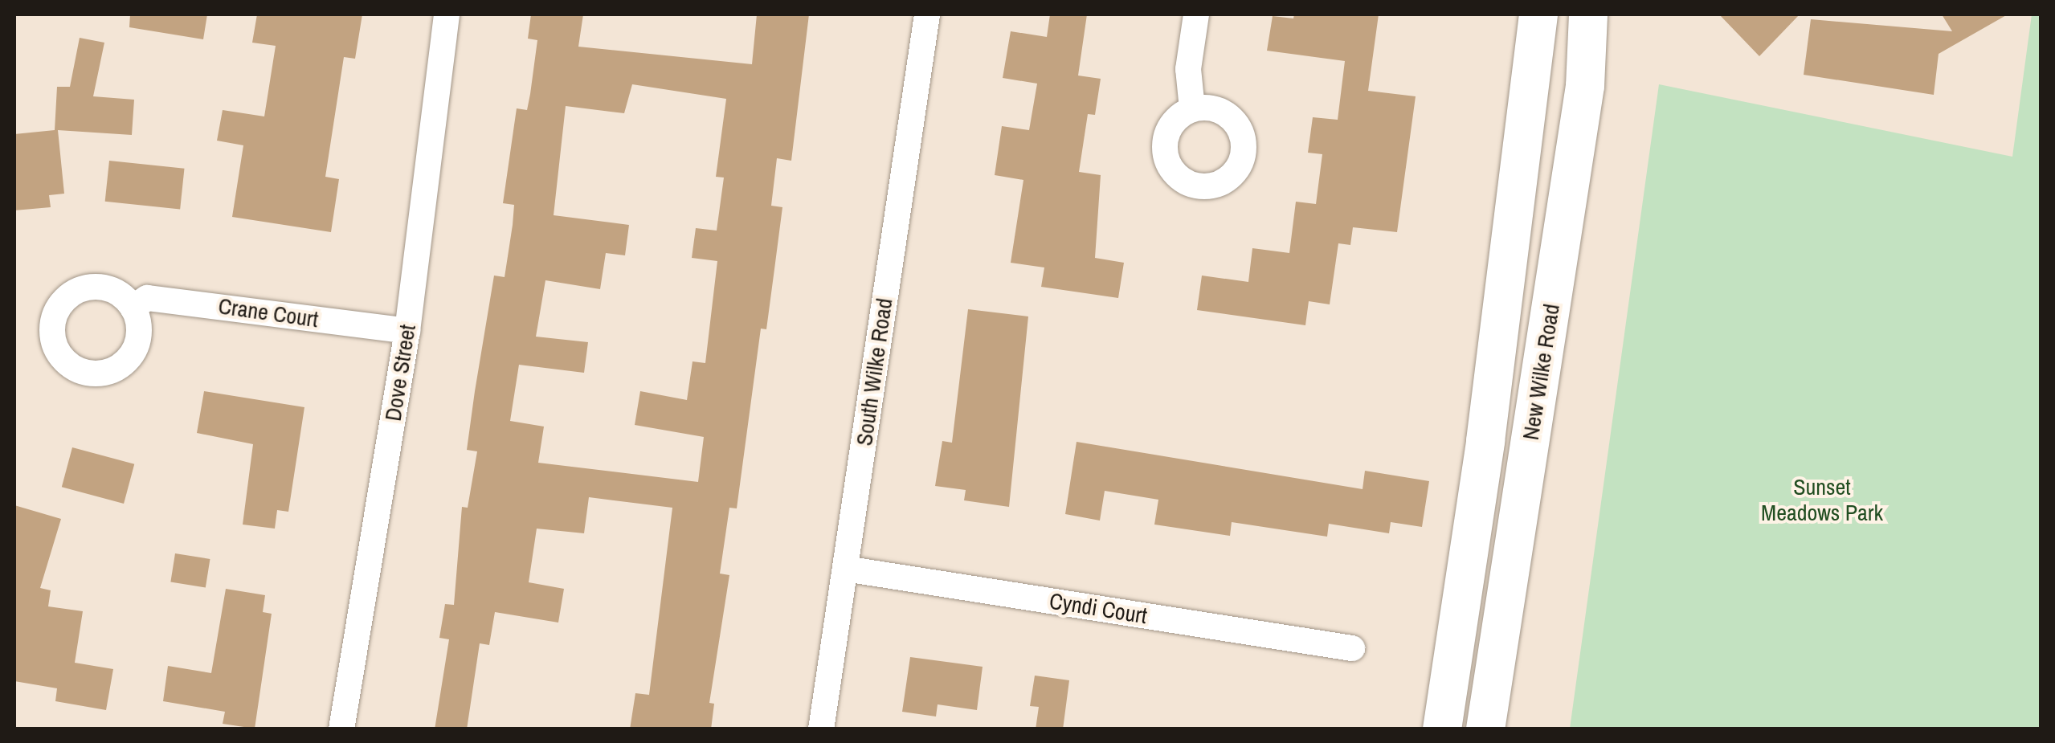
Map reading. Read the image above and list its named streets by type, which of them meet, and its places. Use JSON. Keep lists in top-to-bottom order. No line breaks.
{"streets":{"main road":["New Wilke Road"],"street":["Crane Court","South Wilke Road","Dove Street","Cyndi Court"]},"crossings":[["Crane Court","Dove Street"],["South Wilke Road","Cyndi Court"]],"parks":["Sunset Meadows Park"]}
